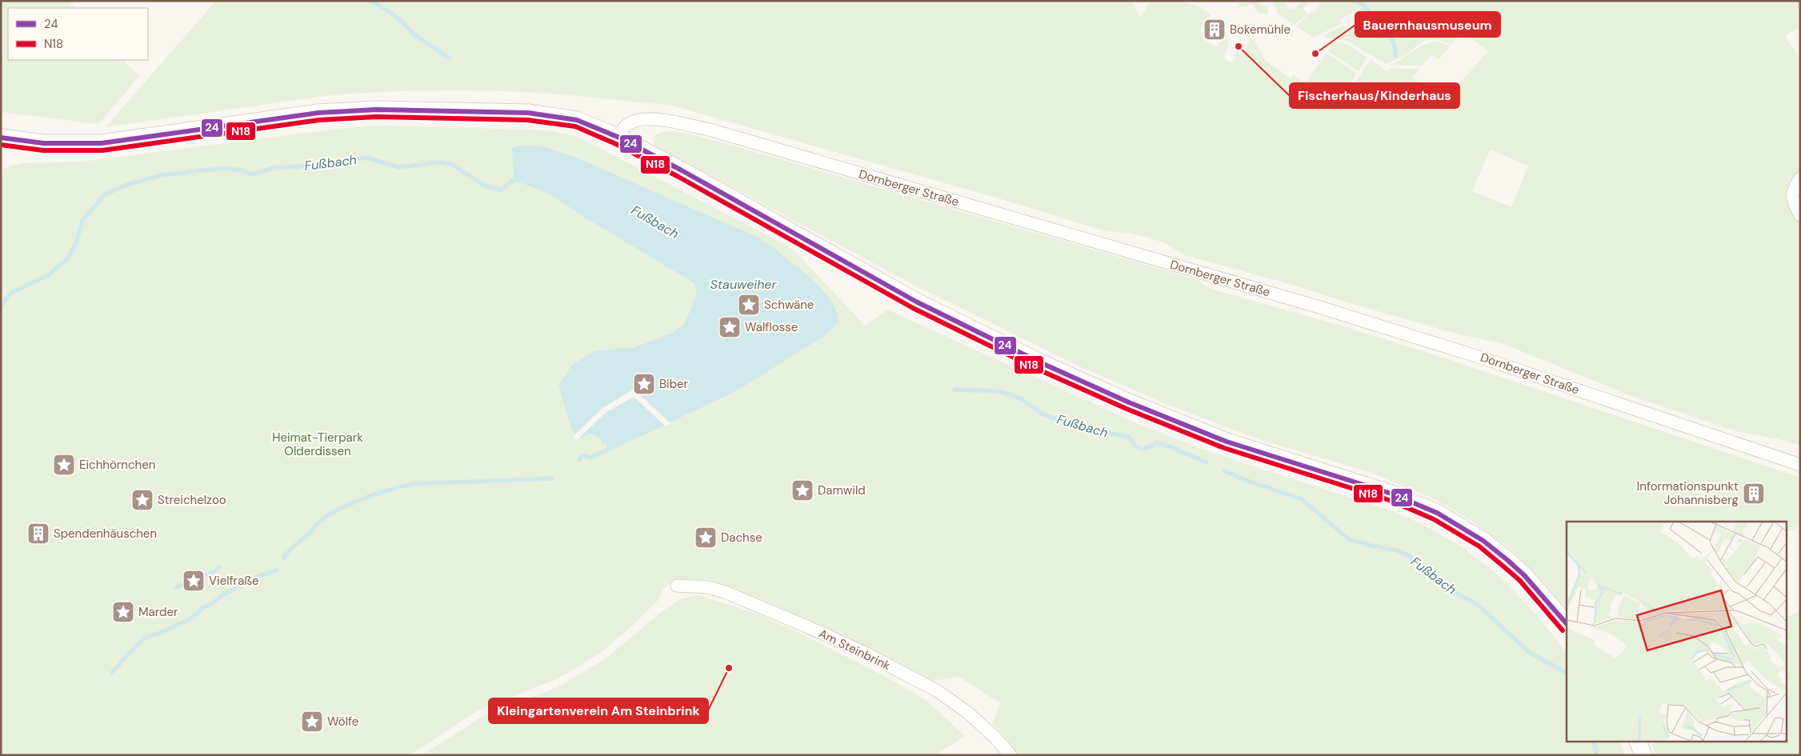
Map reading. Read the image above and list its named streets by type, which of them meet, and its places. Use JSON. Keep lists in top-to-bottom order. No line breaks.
{"streets":{"street":["Dornberger Straße","Am Steinbrink"]},"water":["Fußbach","Stauweiher"],"parks":["Heimat-Tierpark Olderdissen"],"places":{"building":["Bokemühle","Informationspunkt Johannisberg","Spendenhäuschen"],"other":["Fischerhaus/Kinderhaus","Bauernhausmuseum","Kleingartenverein Am Steinbrink"],"place":["Schwäne","Walflosse","Biber","Eichhörnchen","Damwild","Streichelzoo","Dachse","Vielfraße","Marder","Wölfe"]},"lines":["transit line 24","transit line N18"],"legend":["24","N18"]}
